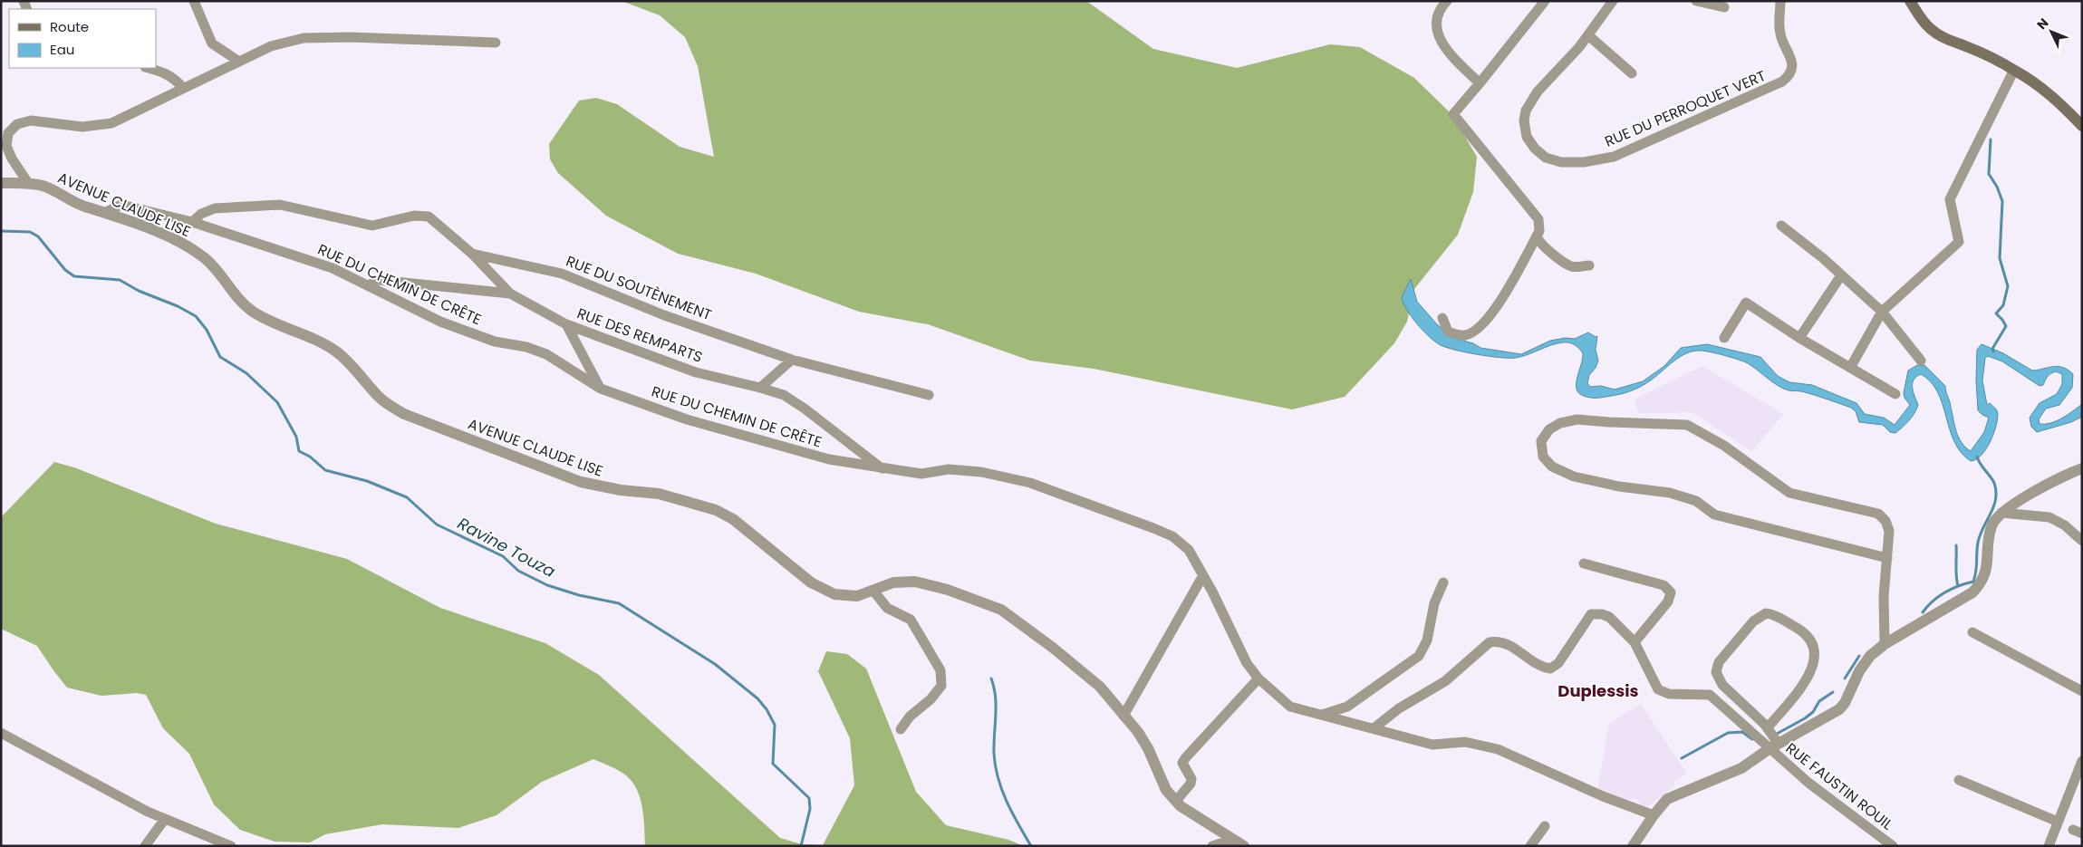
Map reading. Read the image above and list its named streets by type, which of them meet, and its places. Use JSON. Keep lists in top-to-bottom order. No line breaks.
{"streets":{"street":["RUE DU PERROQUET VERT","AVENUE CLAUDE LISE","RUE DU CHEMIN DE CRÊTE","RUE DU SOUTÈNEMENT","RUE DES REMPARTS","RUE FAUSTIN ROUIL"]},"crossings":[["AVENUE CLAUDE LISE","RUE DU CHEMIN DE CRÊTE"],["RUE DU CHEMIN DE CRÊTE","RUE DES REMPARTS"]],"districts":["Duplessis"],"water":["Ravine Touza"],"legend":["Route","Eau"],"north":"top left"}
